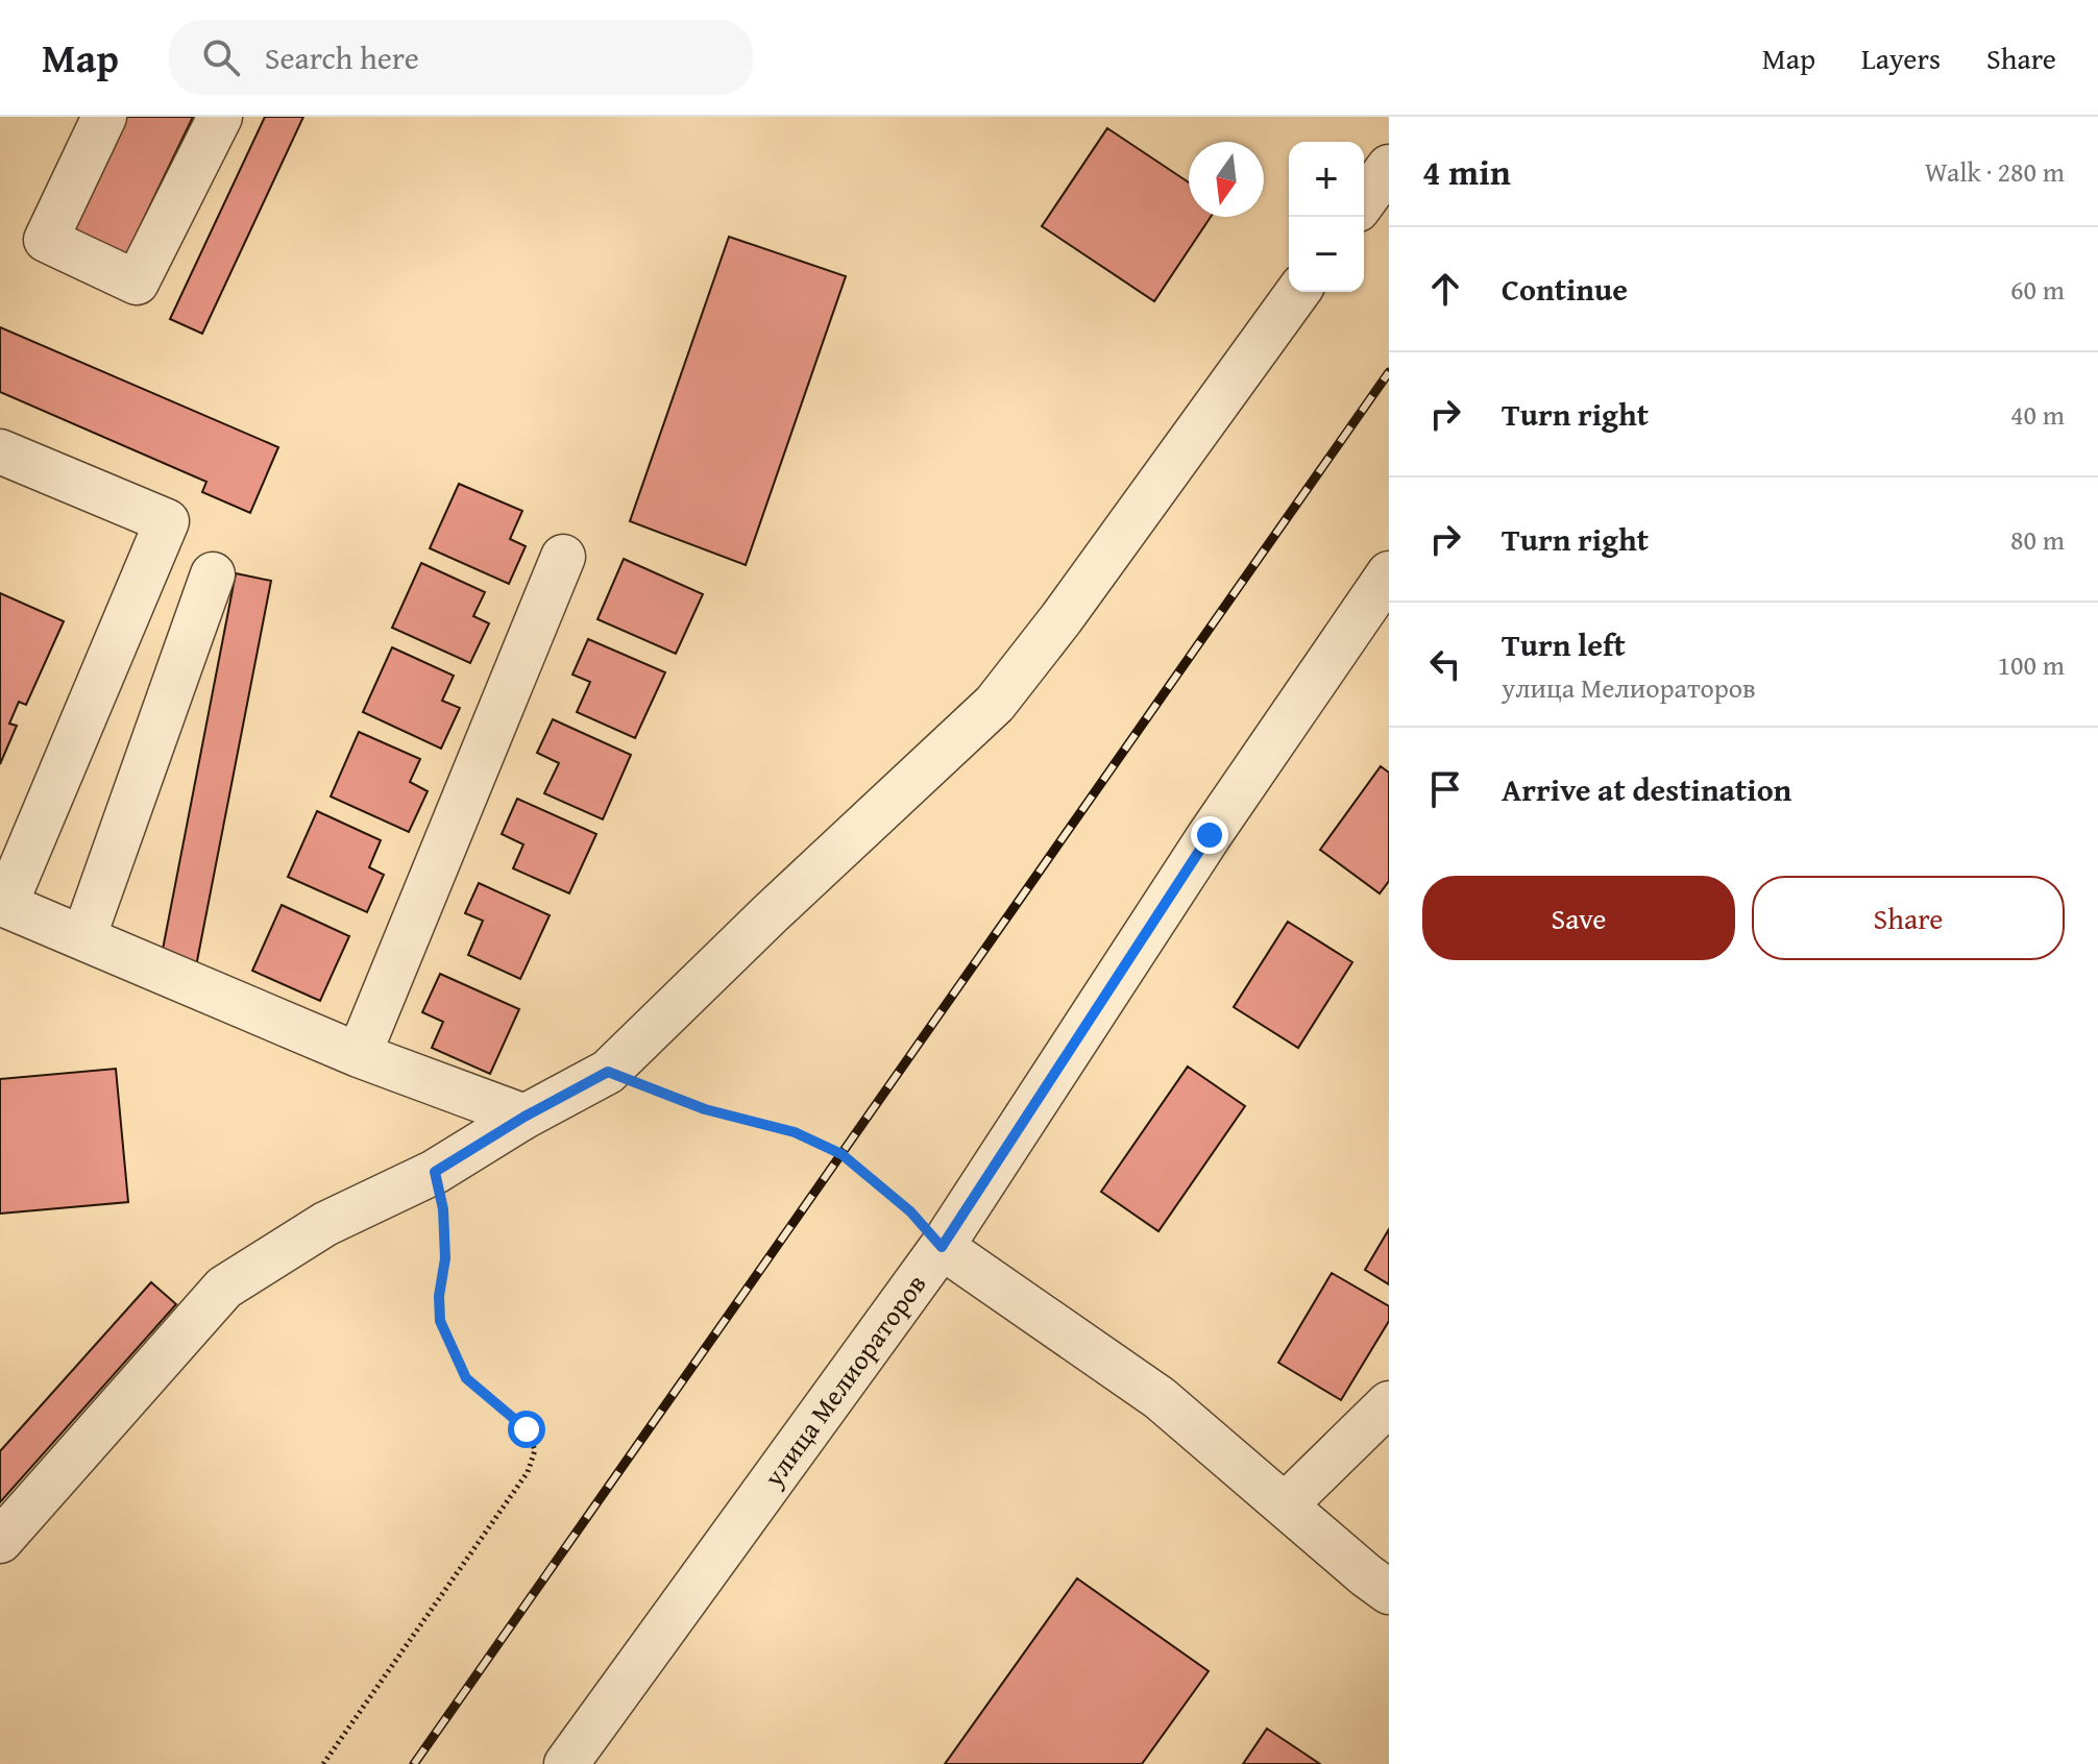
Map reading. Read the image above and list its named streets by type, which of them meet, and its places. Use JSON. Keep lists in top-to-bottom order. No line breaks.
{"streets":{"street":["улица Мелиораторов"]},"north":"bottom","page":{"header":"Map","search":"Search here","nav":["Map","Layers","Share"],"heading":["4 min","Walk · 280 m"],"map_buttons":["+","−"],"list":[["Continue","60 m"],["Turn right","40 m"],["Turn right","80 m"],["Turn left","улица Мелиораторов","100 m"],"Arrive at destination"],"buttons":["Save","Share"]}}
